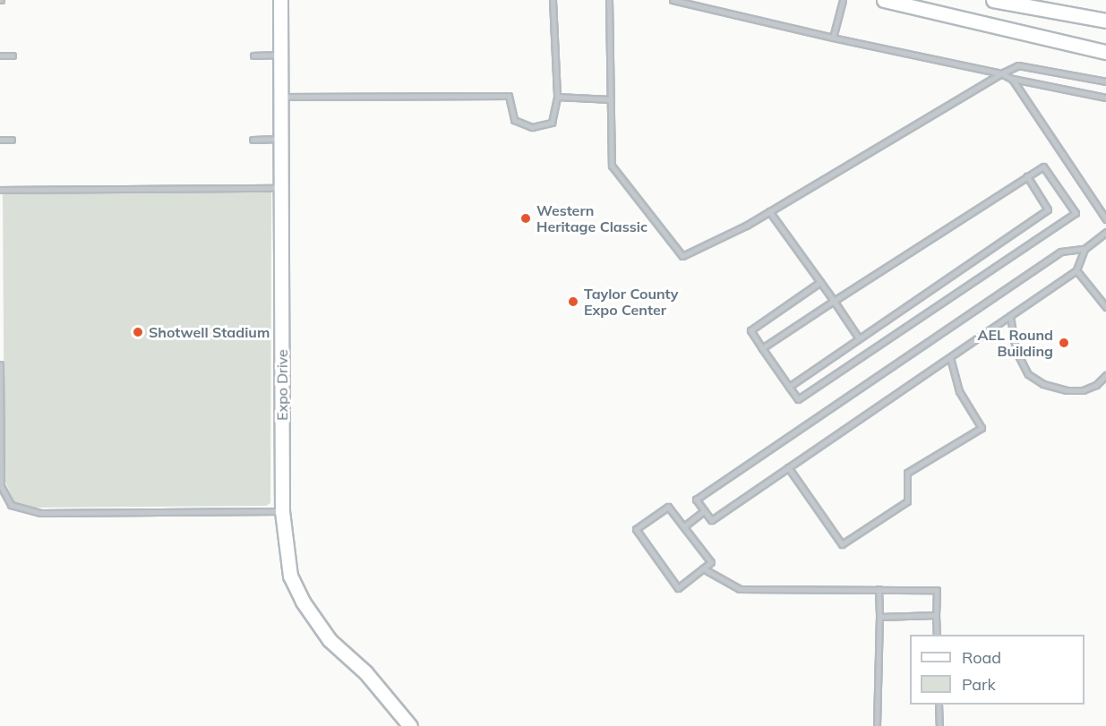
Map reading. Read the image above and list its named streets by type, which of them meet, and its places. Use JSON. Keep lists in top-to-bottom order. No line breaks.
{"streets":{"street":["Expo Drive"]},"places":["Western Heritage Classic","Taylor County Expo Center","Shotwell Stadium","AEL Round Building"],"legend":["Road","Park"]}
